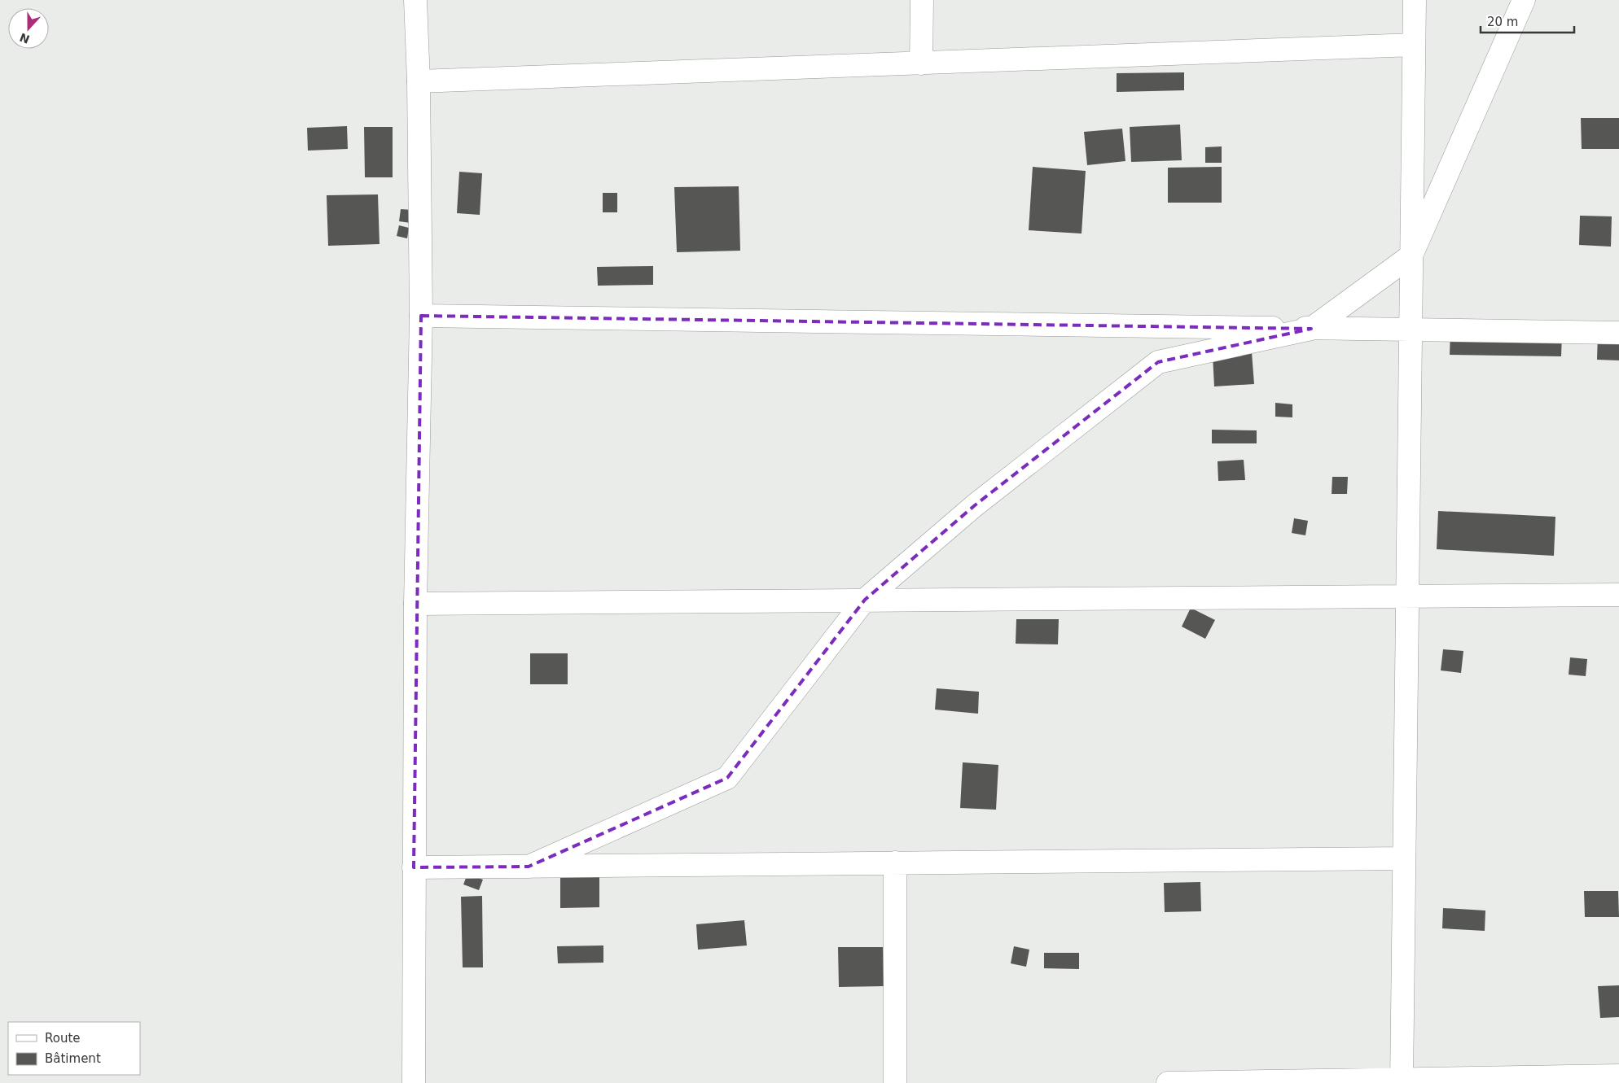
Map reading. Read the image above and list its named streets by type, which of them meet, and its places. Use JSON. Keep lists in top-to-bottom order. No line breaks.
{"legend":["Route","Bâtiment"],"scale_bar":"20 m","north":"bottom"}
